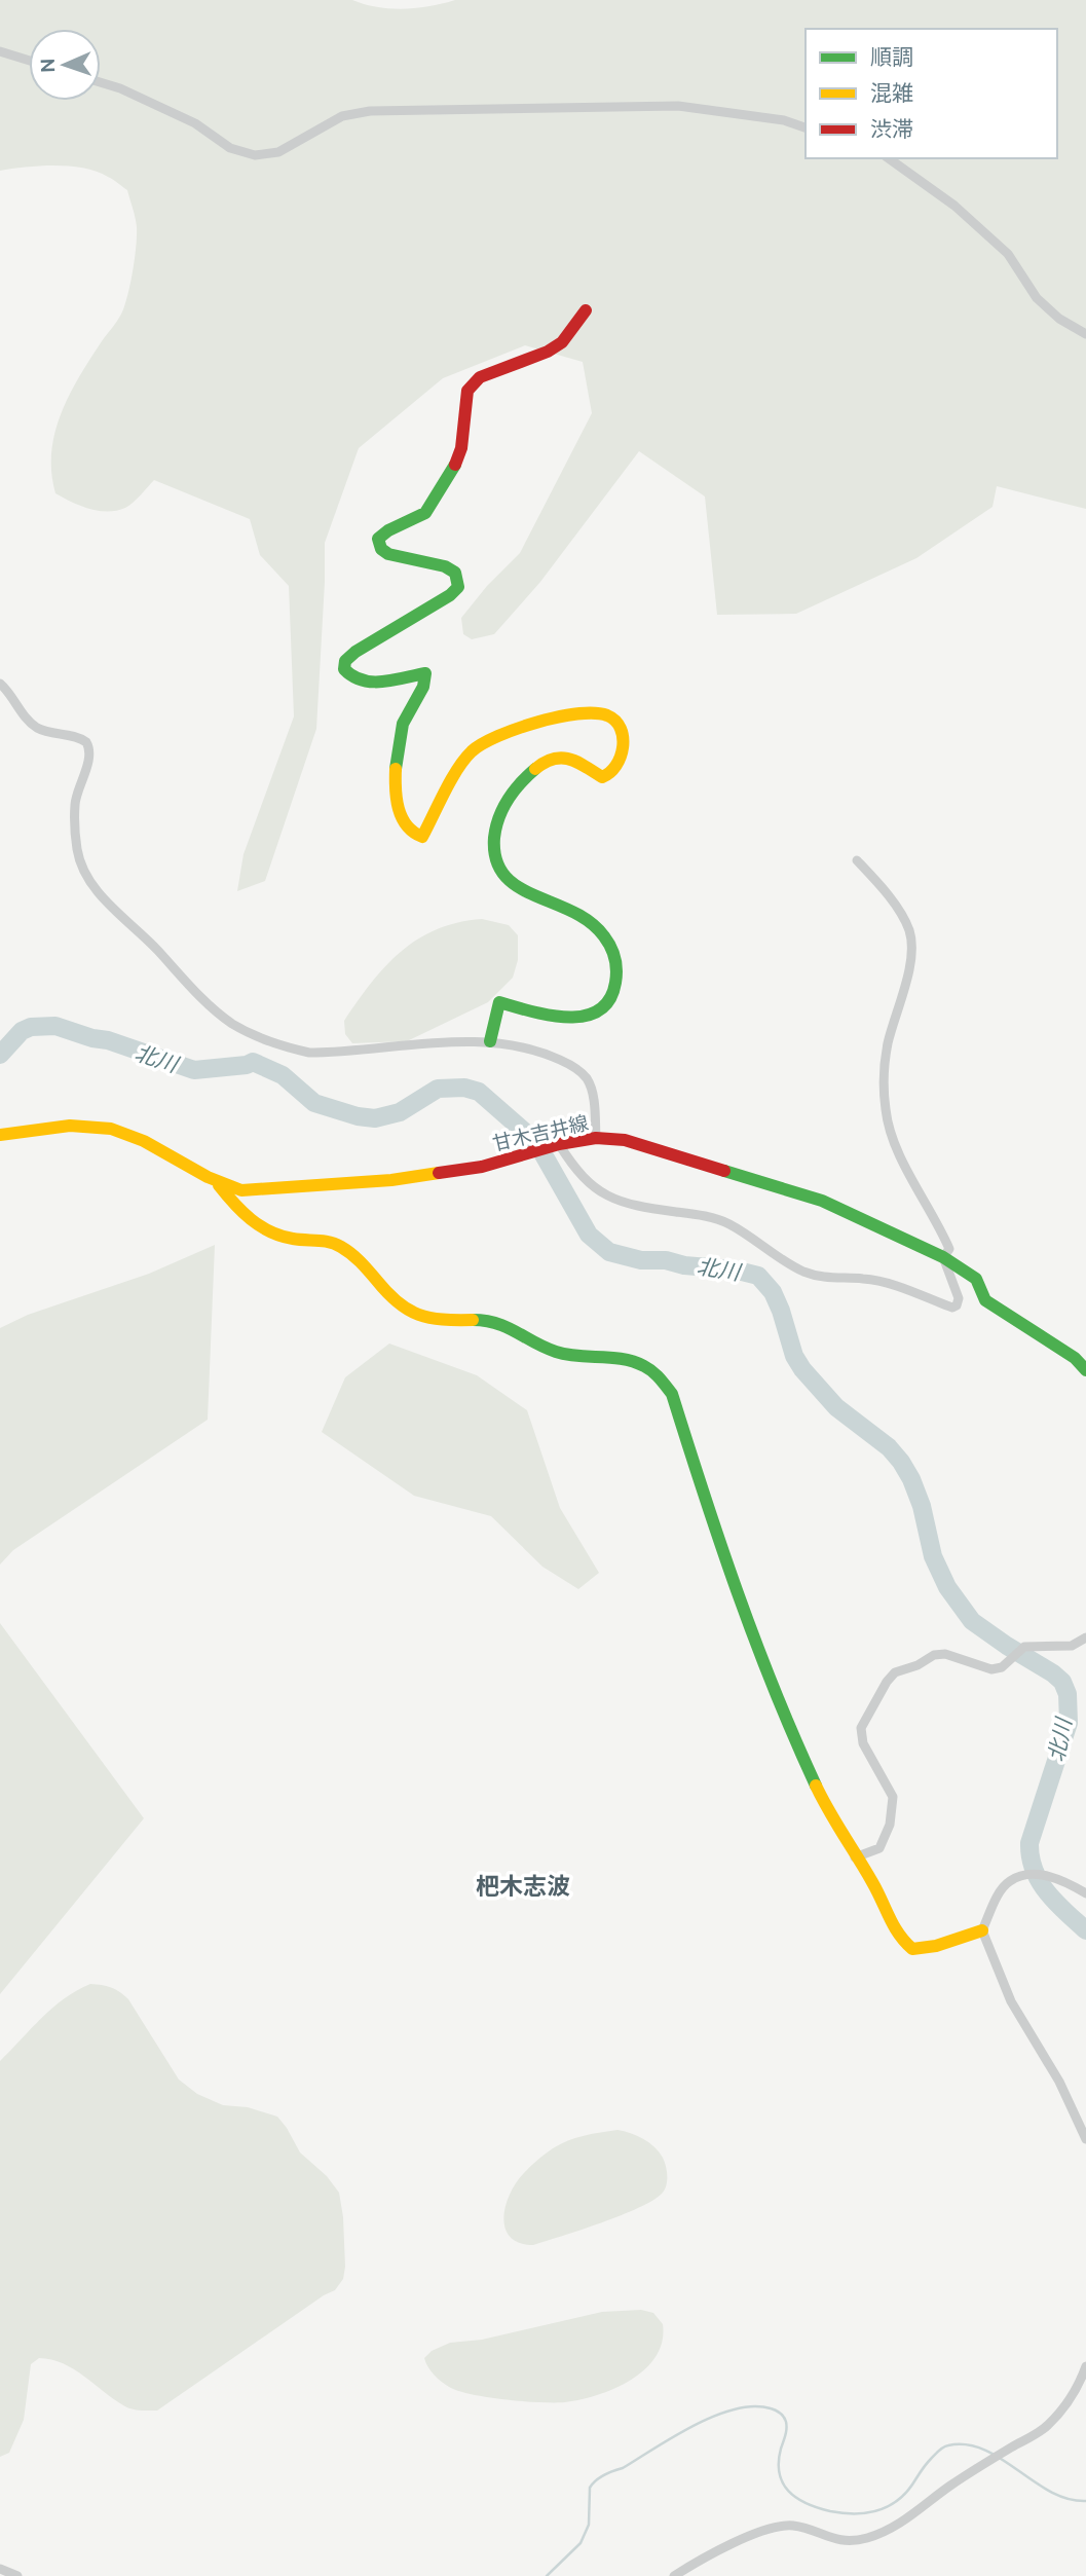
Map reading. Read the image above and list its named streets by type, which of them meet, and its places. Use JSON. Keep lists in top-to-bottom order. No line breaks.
{"streets":{"street":["甘木吉井線"]},"districts":["杷木志波"],"water":["北川"],"legend":["順調","混雑","渋滞"],"north":"left"}
